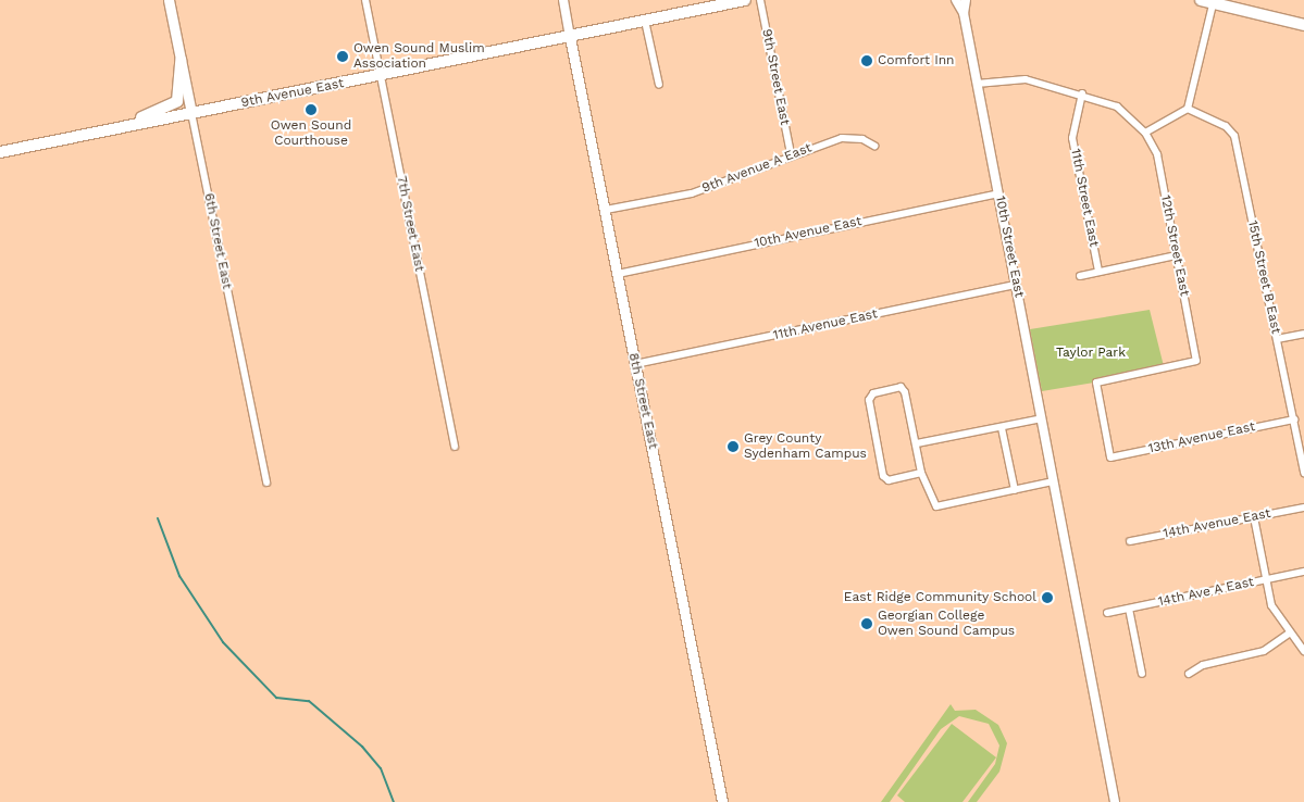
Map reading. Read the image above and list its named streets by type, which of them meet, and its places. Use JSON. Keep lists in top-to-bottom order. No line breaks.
{"streets":{"main road":["9th Avenue East","6th Street East","8th Street East"],"street":["9th Street East","9th Avenue A East","11th Street East","7th Street East","10th Avenue East","12th Street East","10th Street East","15th Street B East","11th Avenue East","13th Avenue East","14th Avenue East","14th Ave A East"]},"crossings":[["9th Street East","9th Avenue A East"],["9th Avenue East","7th Street East"],["9th Avenue East","6th Street East"],["9th Avenue East","8th Street East"],["9th Avenue A East","8th Street East"],["10th Avenue East","10th Street East"],["10th Avenue East","8th Street East"],["12th Street East","13th Avenue East"],["10th Street East","11th Avenue East"],["15th Street B East","13th Avenue East"],["11th Avenue East","8th Street East"]],"parks":["Taylor Park"],"places":["Owen Sound Muslim Association","Comfort Inn","Owen Sound Courthouse","Grey County Sydenham Campus","East Ridge Community School","Georgian College Owen Sound Campus"]}
